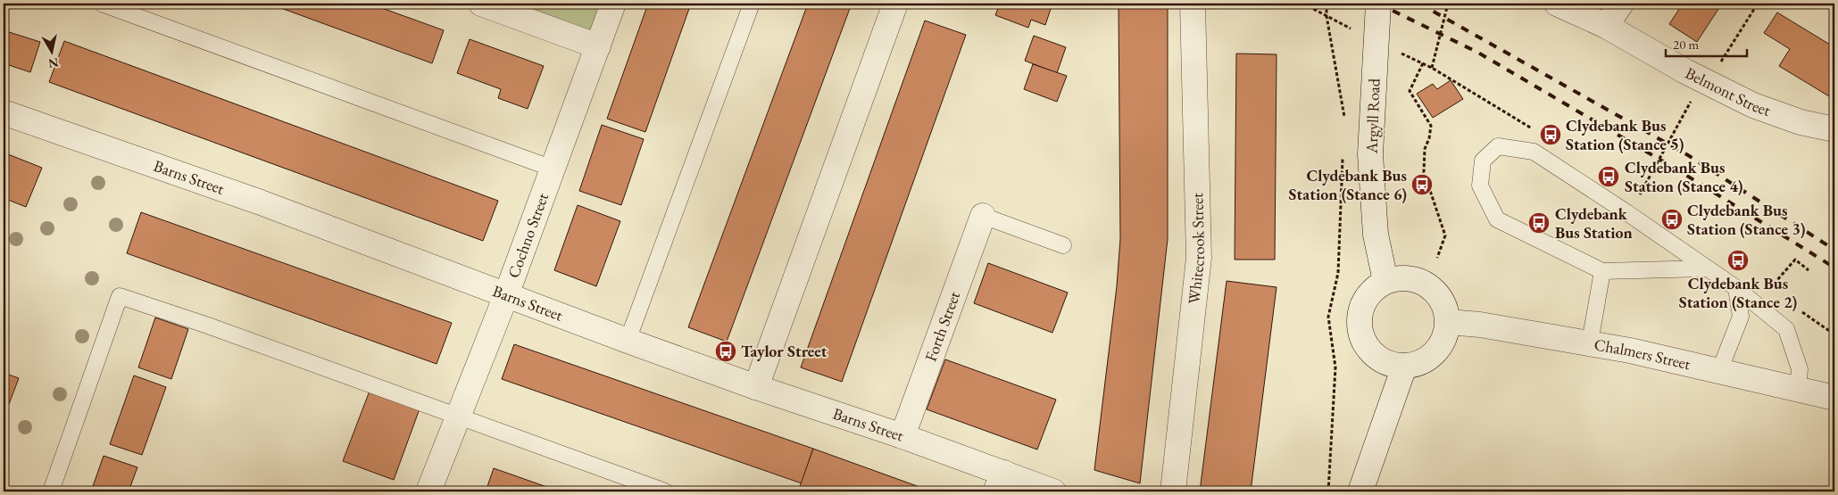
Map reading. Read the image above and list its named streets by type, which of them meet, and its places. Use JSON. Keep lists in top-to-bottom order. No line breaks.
{"streets":{"street":["Belmont Street","Argyll Road","Barns Street","Cochno Street","Whitecrook Street","Forth Street","Chalmers Street"]},"crossings":[["Argyll Road","Chalmers Street"],["Barns Street","Cochno Street"],["Barns Street","Forth Street"]],"places":{"bus stop":["Clydebank Bus Station (Stance 5)","Clydebank Bus Station (Stance 4)","Clydebank Bus Station (Stance 6)","Clydebank Bus Station (Stance 3)","Clydebank Bus Station","Clydebank Bus Station (Stance 2)","Taylor Street"]},"scale_bar":"20 m","north":"bottom"}
